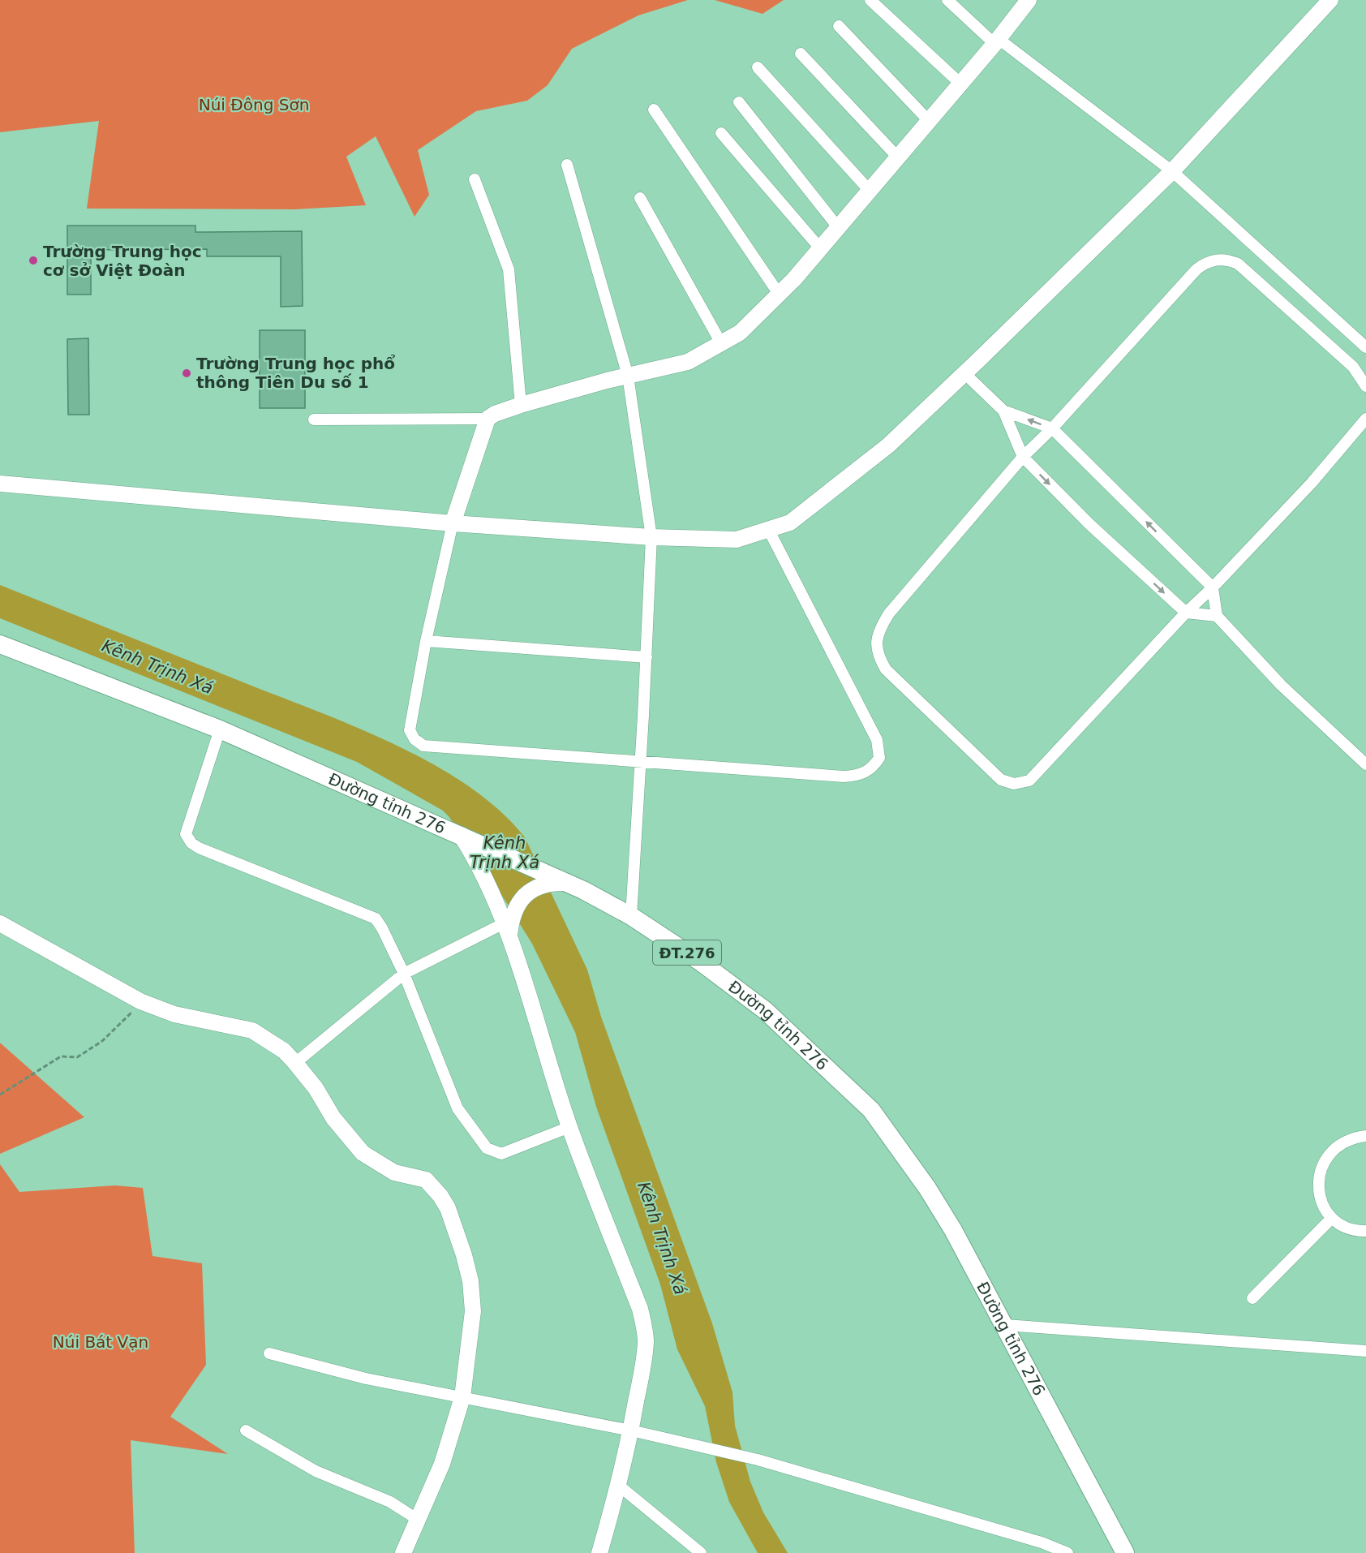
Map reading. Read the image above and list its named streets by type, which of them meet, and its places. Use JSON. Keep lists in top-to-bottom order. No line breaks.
{"streets":{"main road":["Đường tỉnh 276","ĐT.276"]},"water":["Kênh Trịnh Xá"],"parks":["Núi Đông Sơn","Núi Bát Vạn"],"places":["Trường Trung học cơ sở Việt Đoàn","Trường Trung học phổ thông Tiên Du số 1"]}
